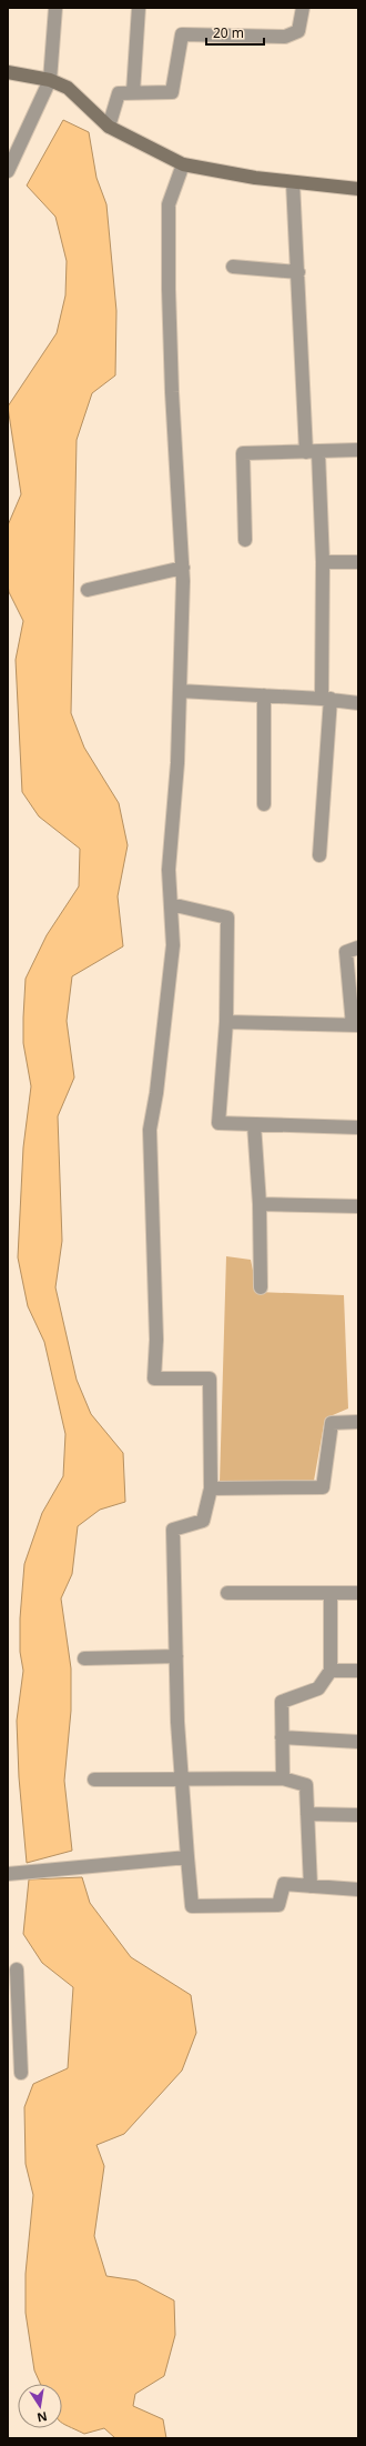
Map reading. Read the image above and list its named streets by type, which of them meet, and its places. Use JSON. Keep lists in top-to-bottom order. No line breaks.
{"scale_bar":"20 m","north":"bottom"}
